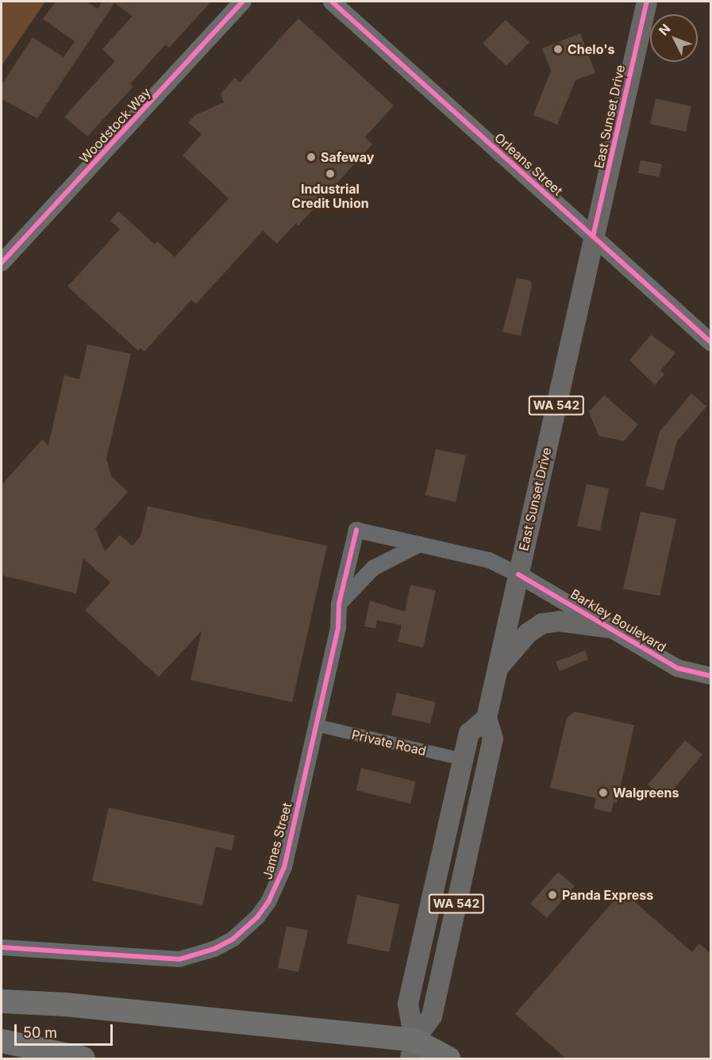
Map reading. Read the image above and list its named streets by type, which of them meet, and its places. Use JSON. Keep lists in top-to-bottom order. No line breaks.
{"streets":{"main road":["East Sunset Drive","Woodstock Way","Orleans Street","WA 542","Barkley Boulevard"],"street":["Private Road","James Street"]},"crossings":[["East Sunset Drive","Orleans Street"],["East Sunset Drive","WA 542"],["East Sunset Drive","Barkley Boulevard"],["WA 542","Private Road"],["Barkley Boulevard","James Street"],["Private Road","James Street"]],"places":["Chelo's","Safeway","Industrial Credit Union","Walgreens","Panda Express"],"scale_bar":"50 m","north":"top left"}
